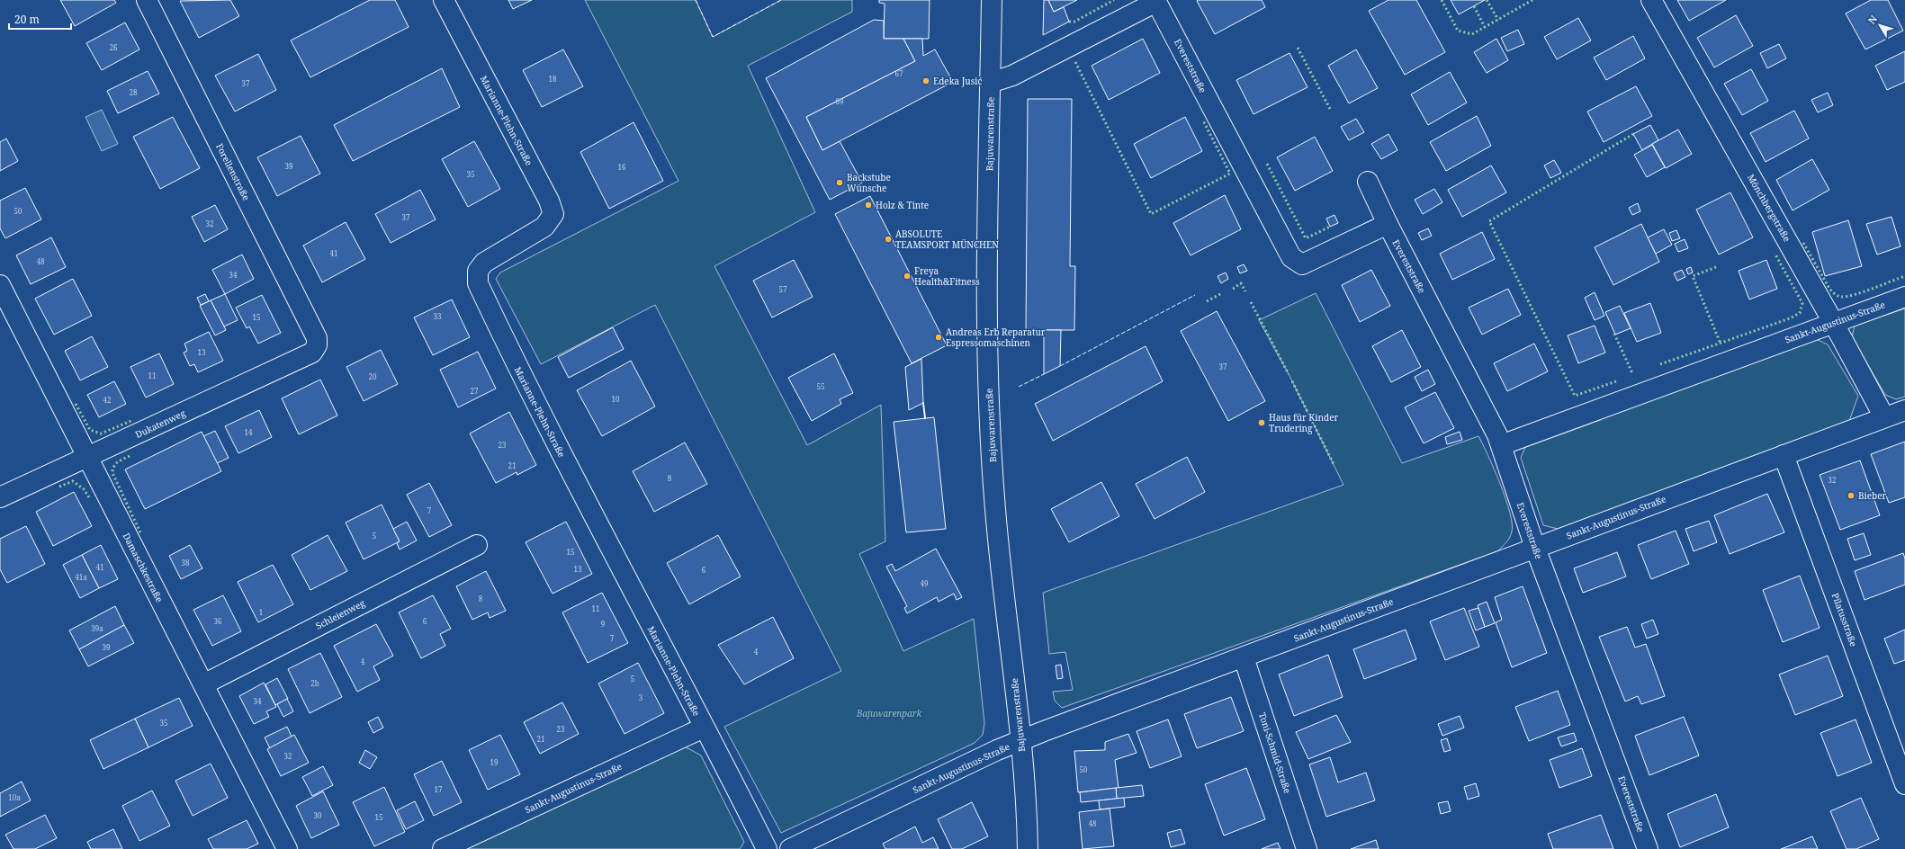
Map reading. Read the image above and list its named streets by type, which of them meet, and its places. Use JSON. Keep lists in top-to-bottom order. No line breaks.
{"streets":{"street":["Evereststraße","Marianne-Plehn-Straße","Bajuwarenstraße","Forellenstraße","Mönchbergstraße","Sankt-Augustinus-Straße","Dukatenweg","Damaschkestraße","Schleienweg","Pilatusstraße","Toni-Schmid-Straße"]},"crossings":[["Evereststraße","Bajuwarenstraße"],["Evereststraße","Sankt-Augustinus-Straße"],["Marianne-Plehn-Straße","Sankt-Augustinus-Straße"],["Bajuwarenstraße","Sankt-Augustinus-Straße"],["Forellenstraße","Dukatenweg"],["Mönchbergstraße","Sankt-Augustinus-Straße"],["Sankt-Augustinus-Straße","Pilatusstraße"],["Sankt-Augustinus-Straße","Toni-Schmid-Straße"],["Dukatenweg","Damaschkestraße"],["Damaschkestraße","Schleienweg"]],"parks":["Bajuwarenpark"],"places":["Edeka Jusić","Backstube Wünsche","Holz & Tinte","ABSOLUTE TEAMSPORT MÜNCHEN","Freya Health&Fitness","Andreas Erb Reparatur Espressomaschinen","Haus für Kinder Trudering","Bieber"],"house_numbers":["26","67","18","37","28","69","39","16","35","50","37","32","41","48","34","57","33","15","13","37","11","20","55","27","10","42","14","23","21","8","32","7","5","15","38","41","13","6","41a","49","8","11","1","36","6","9","39a","7","39","4","4","5","2b","3","34","35","23","21","32","19","50","17","10a","30","15","48"],"scale_bar":"20 m","north":"top left"}
